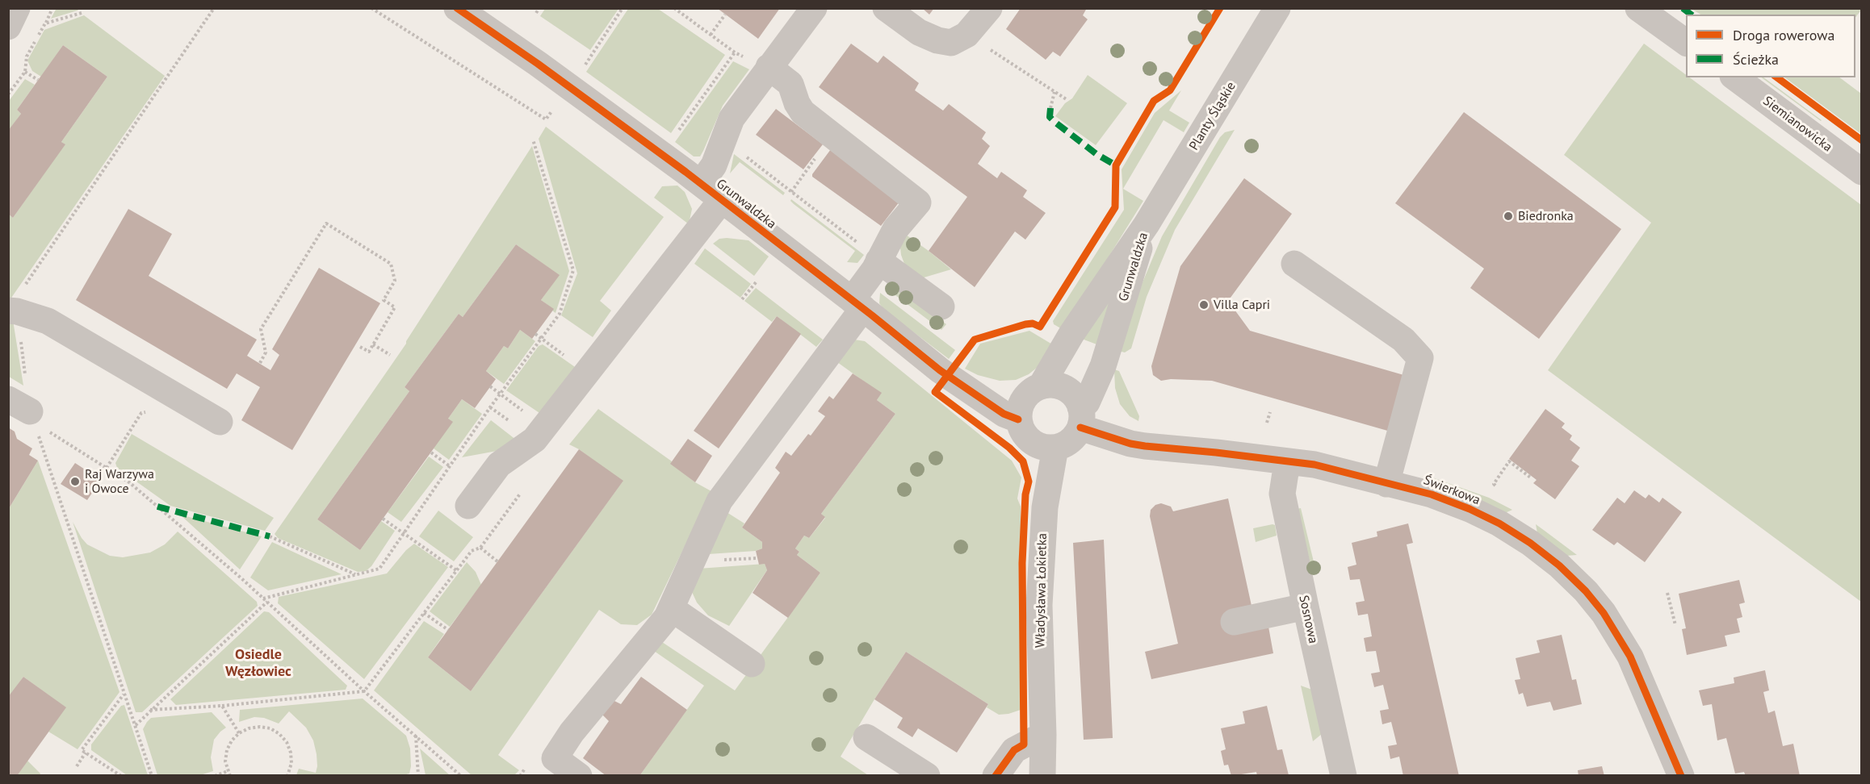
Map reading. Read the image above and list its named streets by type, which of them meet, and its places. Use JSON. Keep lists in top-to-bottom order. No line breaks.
{"streets":{"street":["Planty Śląskie","Siemianowicka","Grunwaldzka","Świerkowa","Władysława Łokietka","Sosnowa"]},"crossings":[["Planty Śląskie","Grunwaldzka"],["Grunwaldzka","Świerkowa"],["Grunwaldzka","Władysława Łokietka"],["Świerkowa","Władysława Łokietka"],["Świerkowa","Sosnowa"]],"districts":["Osiedle Węzłowiec"],"places":["Biedronka","Villa Capri","Raj Warzywa i Owoce"],"legend":["Droga rowerowa","Ścieżka"]}
